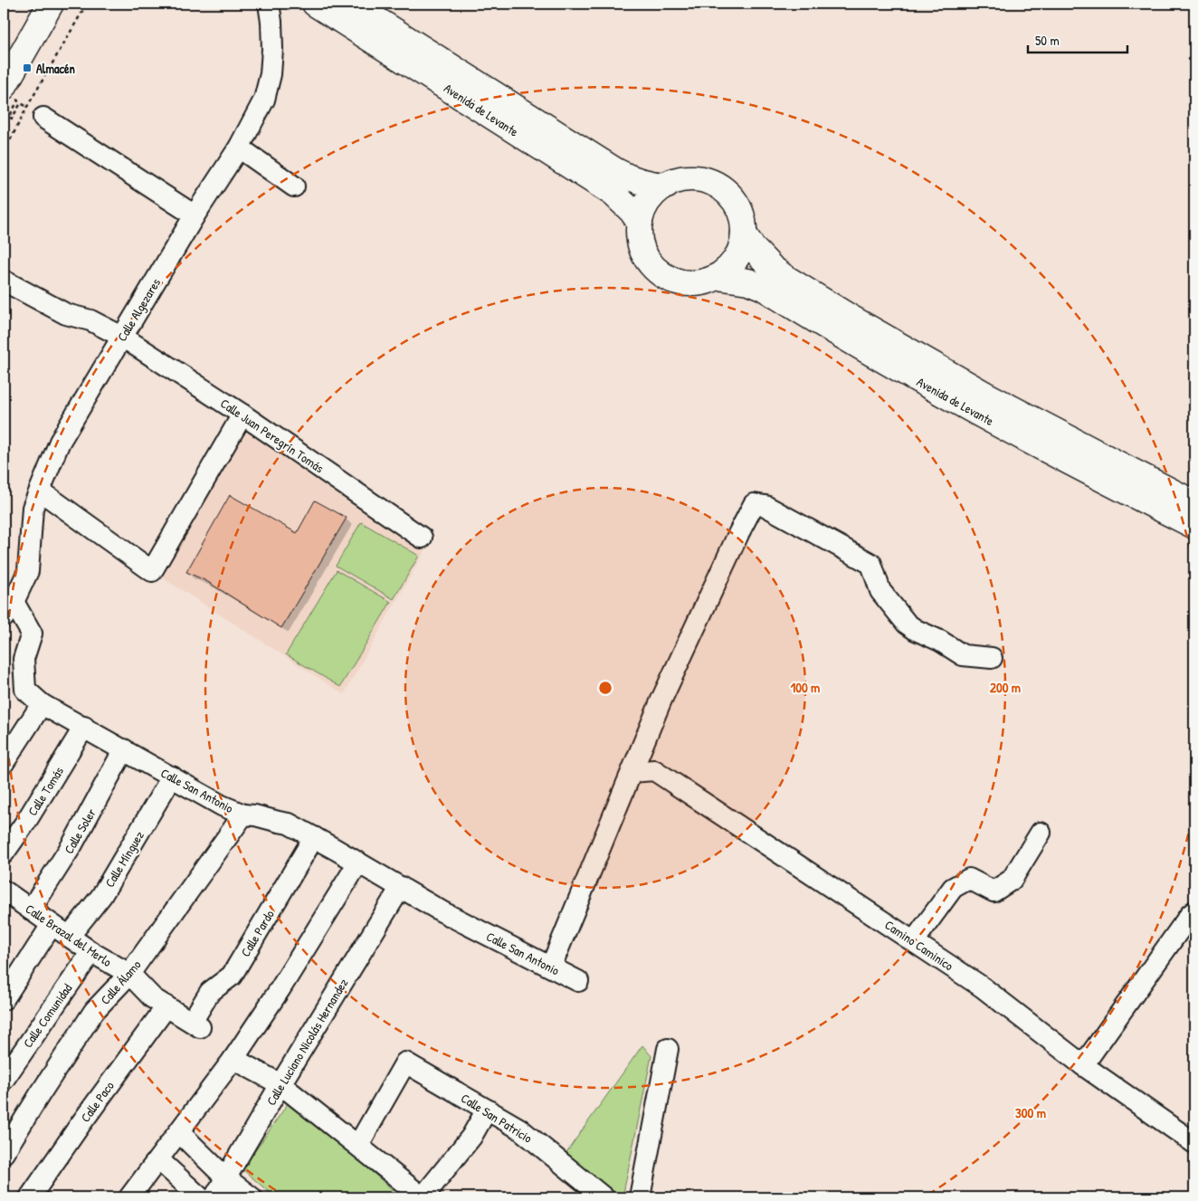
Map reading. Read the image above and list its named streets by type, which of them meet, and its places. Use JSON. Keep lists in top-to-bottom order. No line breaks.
{"streets":{"main road":["Avenida de Levante"],"street":["Calle Algezares","Calle Juan Peregrín Tomás","Calle San Antonio","Calle Tomás","Calle Soler","Calle Mínguez","Calle Pardo","Calle Brazal del Merlo","Camino Caminico","Calle Álamo","Calle Comunidad","Calle Luciano Nicolás Hernandez","Calle Paco","Calle San Patricio"]},"crossings":[["Calle Algezares","Calle Juan Peregrín Tomás"],["Calle Algezares","Calle San Antonio"],["Calle San Antonio","Calle Tomás"],["Calle San Antonio","Calle Soler"],["Calle San Antonio","Calle Mínguez"],["Calle San Antonio","Calle Pardo"],["Calle San Antonio","Calle Álamo"],["Calle San Antonio","Calle Luciano Nicolás Hernandez"],["Calle Soler","Calle Brazal del Merlo"],["Calle Mínguez","Calle Brazal del Merlo"],["Calle Pardo","Calle Brazal del Merlo"],["Calle Brazal del Merlo","Calle Álamo"],["Calle Brazal del Merlo","Calle Comunidad"],["Calle Brazal del Merlo","Calle Paco"]],"places":{"transit":["Almacén"]},"scale_bar":"50 m","rings":["100 m","200 m","300 m"]}
